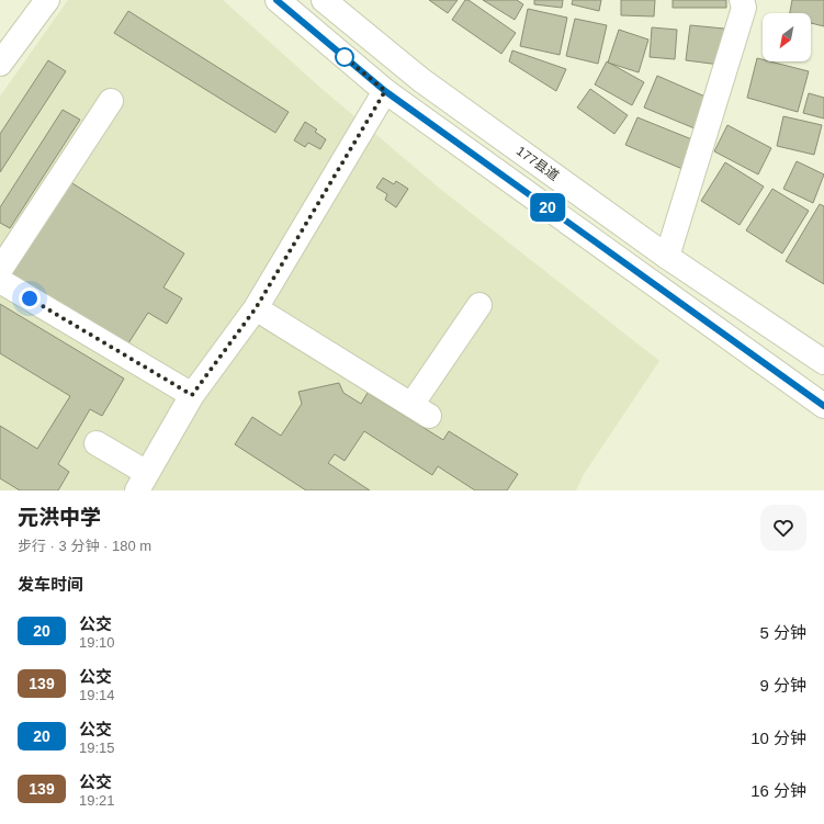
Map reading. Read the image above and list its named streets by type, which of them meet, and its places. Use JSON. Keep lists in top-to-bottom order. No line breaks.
{"streets":{"street":["177县道"]},"lines":["bus line 20"],"north":"bottom left","page":{"on_map":"20","heading":[["元洪中学","步行 · 3 分钟 · 180 m"],"发车时间"],"list":[{"mark":"20","name":"公交","note":"19:10","value":"5 分钟"},{"mark":"139","name":"公交","note":"19:14","value":"9 分钟"},{"mark":"20","name":"公交","note":"19:15","value":"10 分钟"},{"mark":"139","name":"公交","note":"19:21","value":"16 分钟"}]}}
